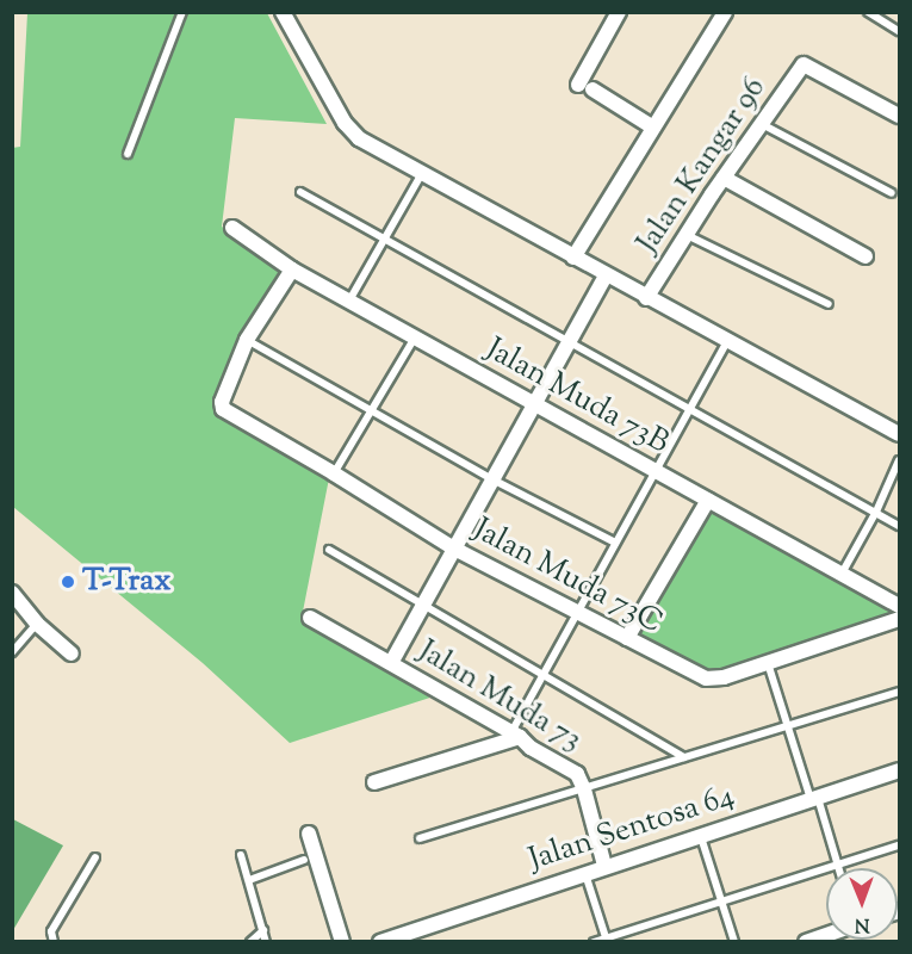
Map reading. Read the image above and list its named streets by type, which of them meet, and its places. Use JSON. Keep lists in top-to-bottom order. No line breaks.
{"streets":{"street":["Jalan Kangar 96","Jalan Muda 73B","Jalan Muda 73C","Jalan Muda 73","Jalan Sentosa 64"]},"crossings":[["Jalan Muda 73","Jalan Sentosa 64"]],"places":["T-Trax"],"north":"bottom"}
